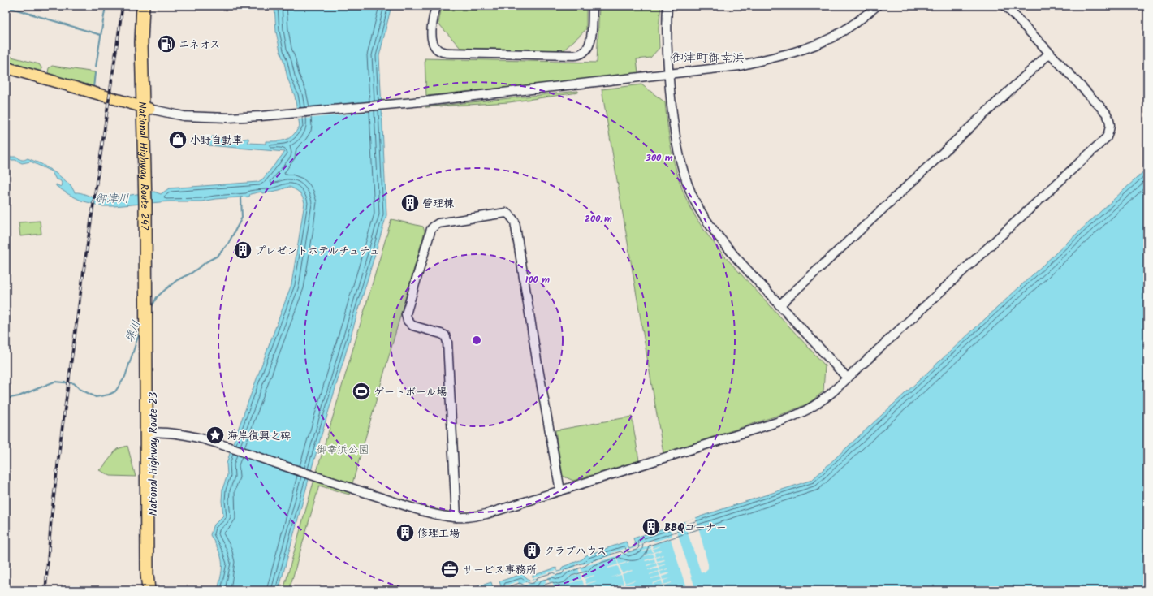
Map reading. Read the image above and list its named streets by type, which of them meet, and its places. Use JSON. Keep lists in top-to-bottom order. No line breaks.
{"streets":{"highway":["National Highway Route 247","National Highway Route 23"]},"crossings":[["National Highway Route 247","National Highway Route 23"]],"districts":["御津町御幸浜"],"water":["御津川","堺川"],"parks":["御幸浜公園"],"places":{"fuel station":["エネオス"],"shop":["小野自動車"],"building":["管理棟","プレゼントホテルチュチュ","BBQコーナー","修理工場","クラブハウス"],"sports":["ゲートボール場"],"place":["海岸復興之碑"],"office":["サービス事務所"]},"rings":["300 m","200 m","100 m"]}
